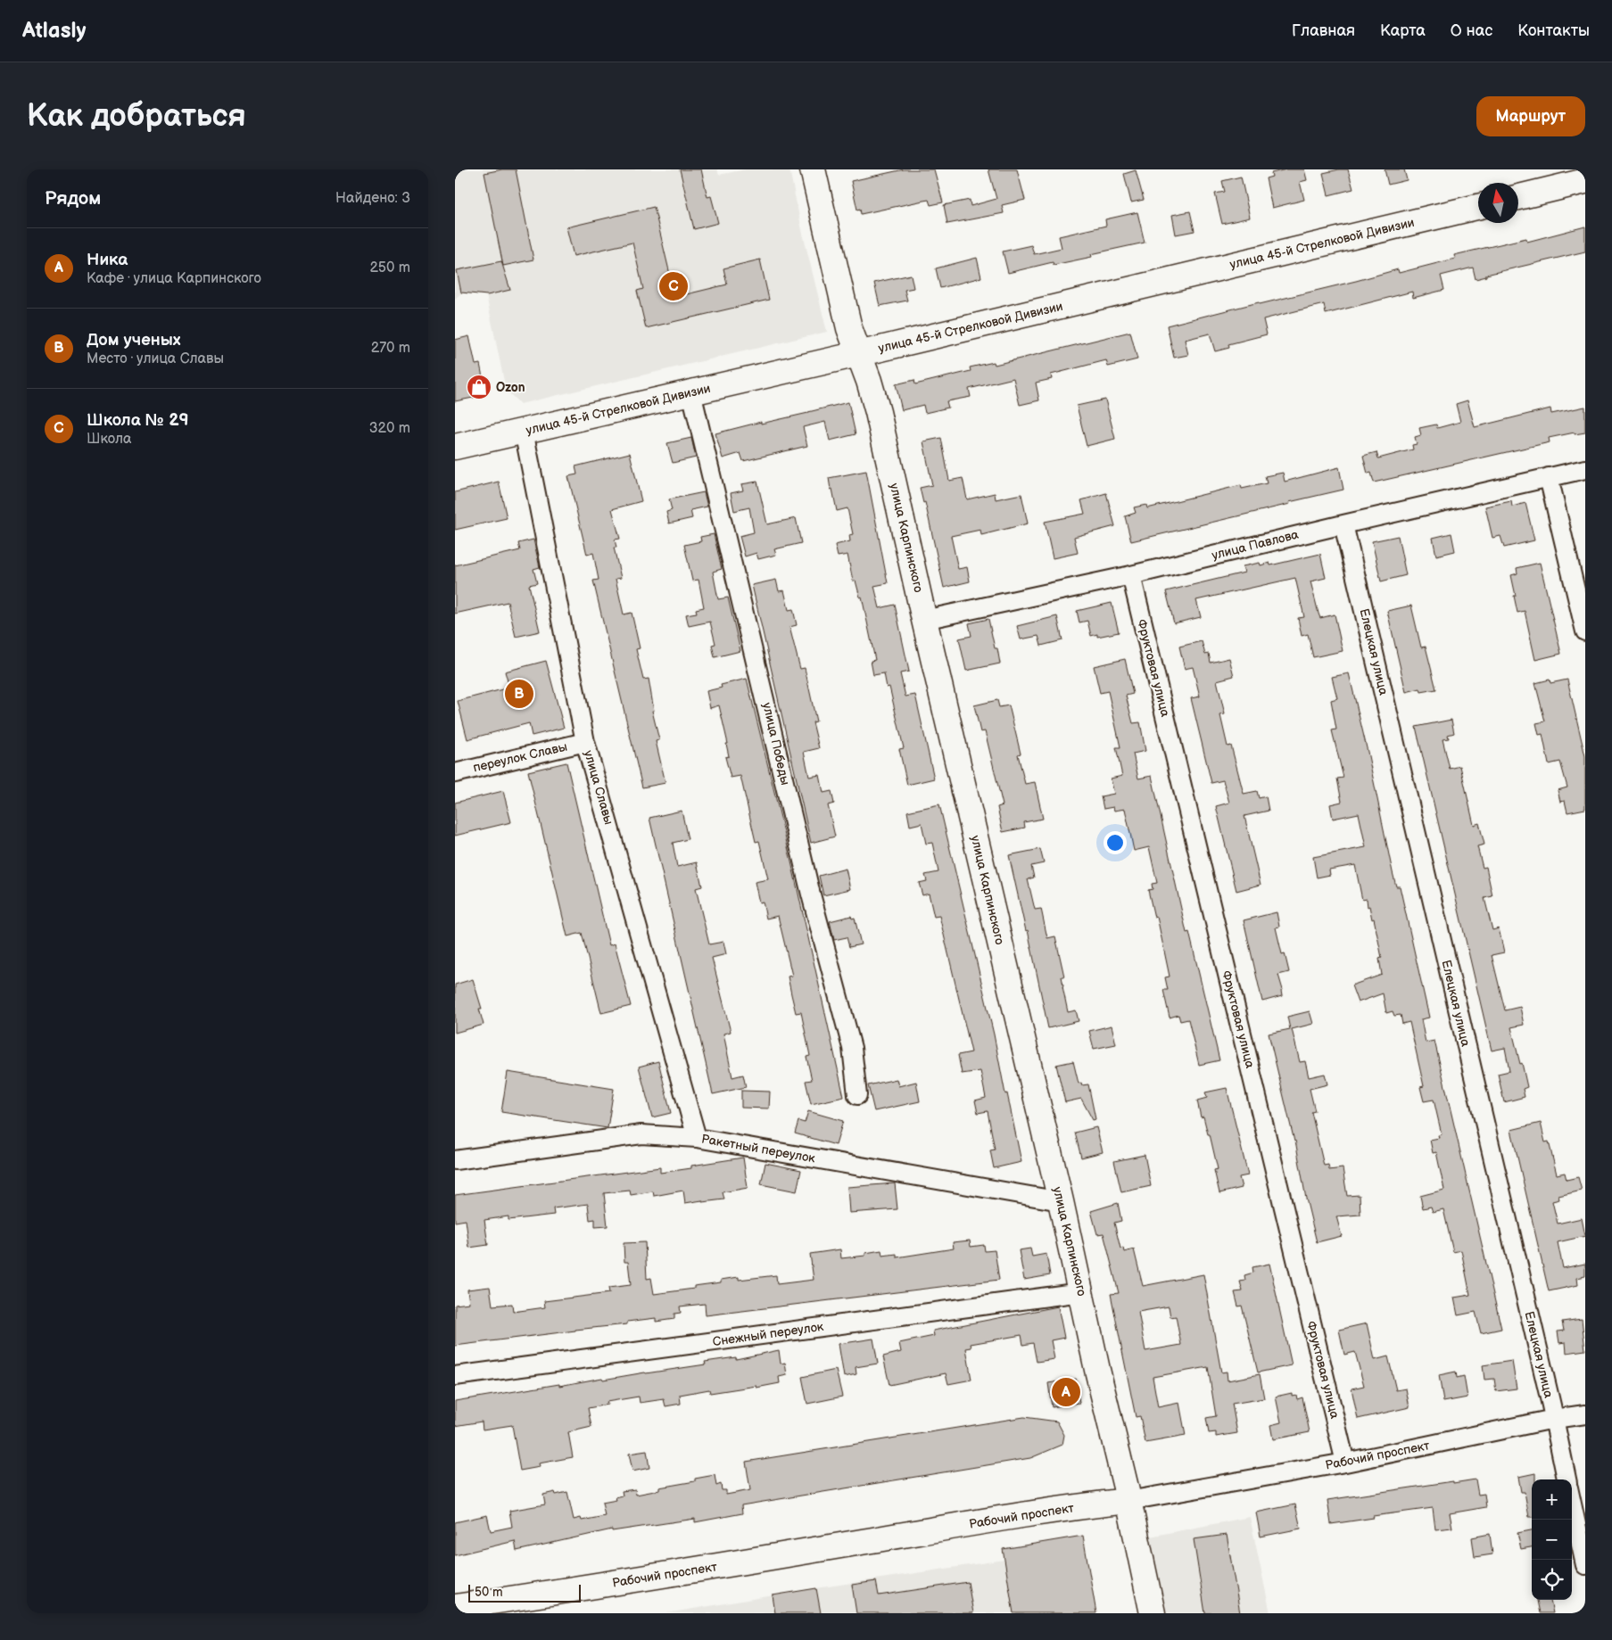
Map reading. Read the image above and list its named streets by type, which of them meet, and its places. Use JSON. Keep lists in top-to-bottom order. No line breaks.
{"streets":{"street":["улица 45-й Стрелковой Дивизии","улица Карпинского","улица Павлова","Елецкая улица","Фруктовая улица","улица Победы","переулок Славы","улица Славы","Ракетный переулок","Снежный переулок","Рабочий проспект"]},"crossings":[["улица 45-й Стрелковой Дивизии","улица Карпинского"],["улица 45-й Стрелковой Дивизии","улица Победы"],["улица 45-й Стрелковой Дивизии","улица Славы"],["улица Карпинского","улица Павлова"],["улица Карпинского","Ракетный переулок"],["улица Карпинского","Снежный переулок"],["улица Карпинского","Рабочий проспект"],["улица Павлова","Елецкая улица"],["улица Павлова","Фруктовая улица"],["Елецкая улица","Рабочий проспект"],["Фруктовая улица","Рабочий проспект"],["переулок Славы","улица Славы"],["улица Славы","Ракетный переулок"]],"places":{"shop":["Ozon"]},"scale_bar":"50 m","north":"top","page":{"header":"Atlasly","nav":["Главная","Карта","О нас","Контакты"],"buttons":"Маршрут","title":"Как добраться","heading":["Рядом","Найдено: 3"],"list":[{"mark":"A","name":"Ника","note":"Кафе · улица Карпинского","value":"250 m"},{"mark":"B","name":"Дом ученых","note":"Место · улица Славы","value":"270 m"},{"mark":"C","name":"Школа № 29","note":"Школа","value":"320 m"}],"pins":["C","B","A"],"map_buttons":["+","−"],"scale":"50 m"}}
